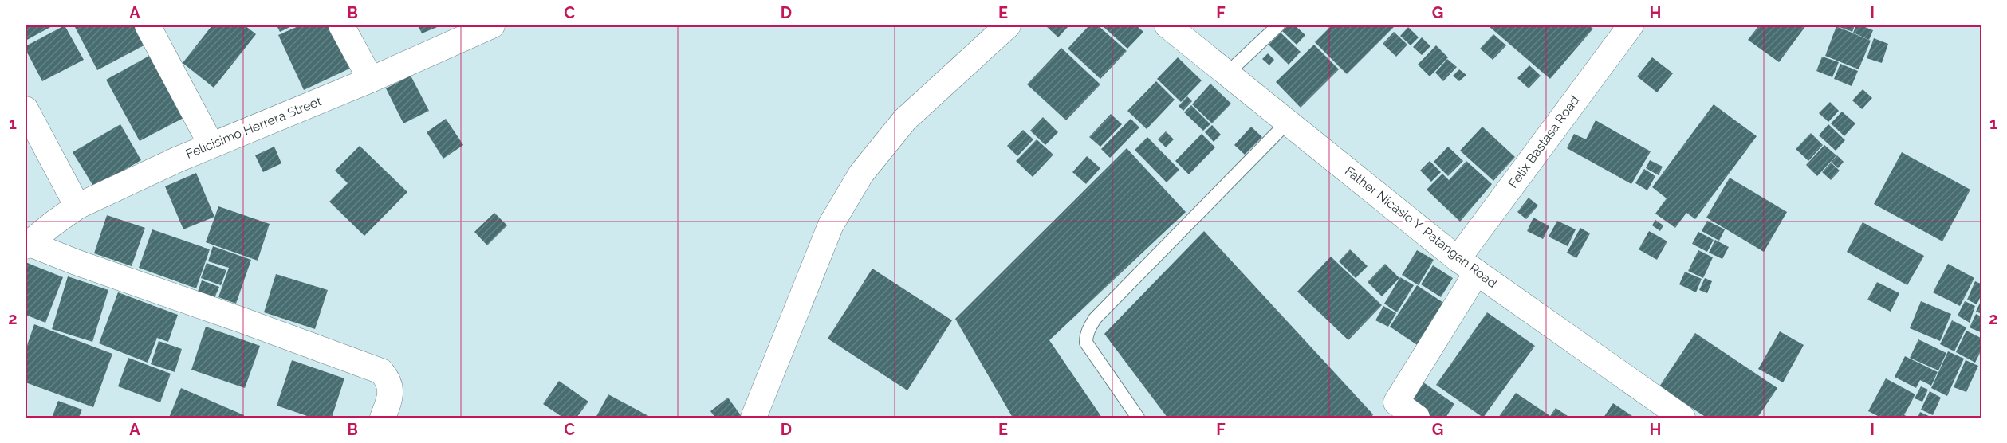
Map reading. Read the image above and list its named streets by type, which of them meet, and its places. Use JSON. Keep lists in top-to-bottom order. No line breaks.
{"streets":{"street":["Felicisimo Herrera Street","Felix Bastasa Road","Father Nicasio Y. Patangan Road"]},"crossings":[["Felix Bastasa Road","Father Nicasio Y. Patangan Road"]],"grid":{"columns":["A","B","C","D","E","F","G","H","I"],"rows":["1","2"]}}
